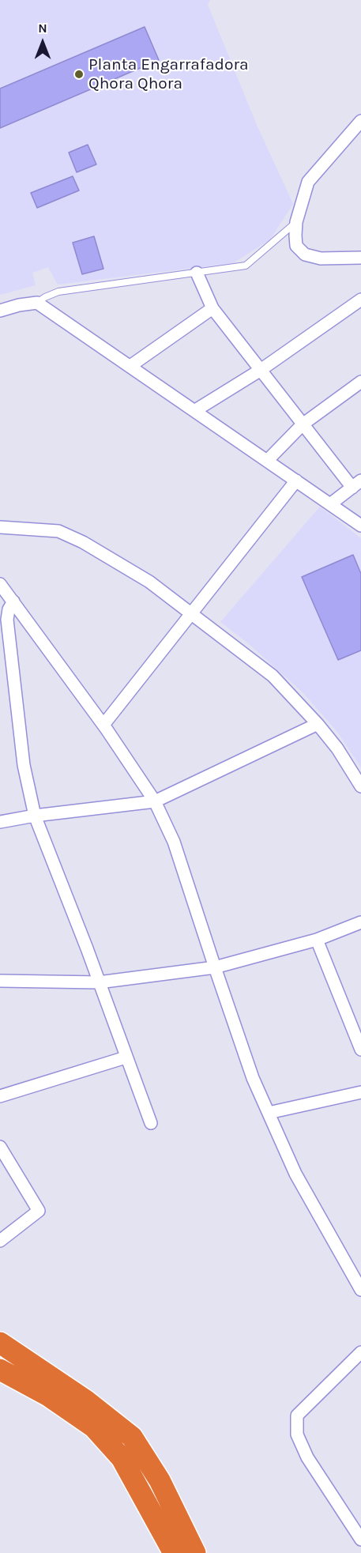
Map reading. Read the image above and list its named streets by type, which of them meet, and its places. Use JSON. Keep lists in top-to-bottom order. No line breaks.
{"places":["Planta Engarrafadora Qhora Qhora"],"north":"top"}
